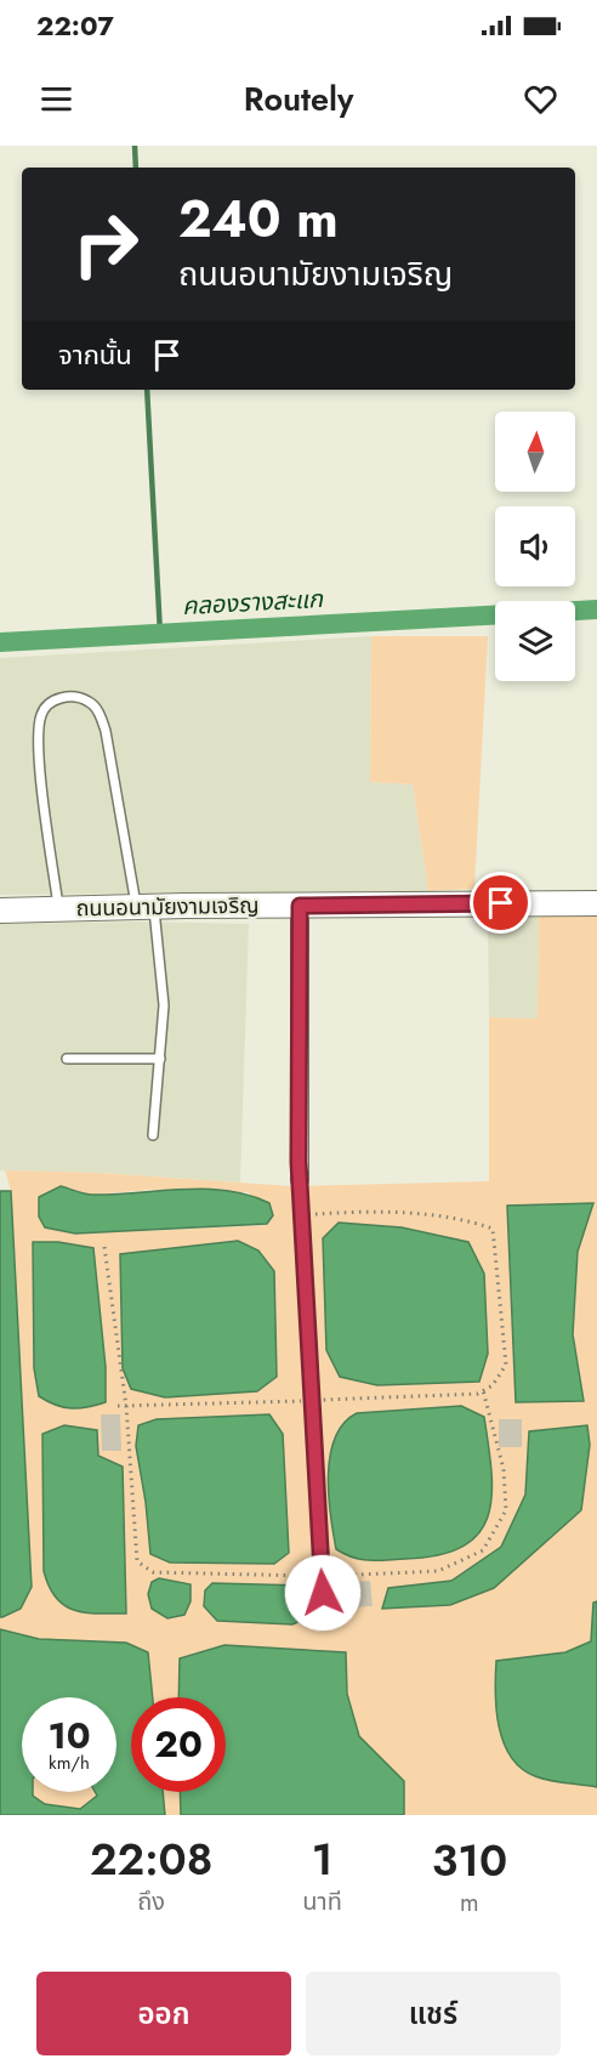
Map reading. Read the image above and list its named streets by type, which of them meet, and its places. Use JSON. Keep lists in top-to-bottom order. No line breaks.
{"streets":{"street":["ถนนอนามัยงามเจริญ"]},"water":["คลองรางสะแก"],"north":"top","page":{"status":"22:07","header":"Routely","turn":["240 m","ถนนอนามัยงามเจริญ"],"then":"จากนั้น","speed":"10 km/h","limit":"20","eta":["22:08","ถึง","1","นาที","310","m"],"buttons":["ออก","แชร์"]}}
